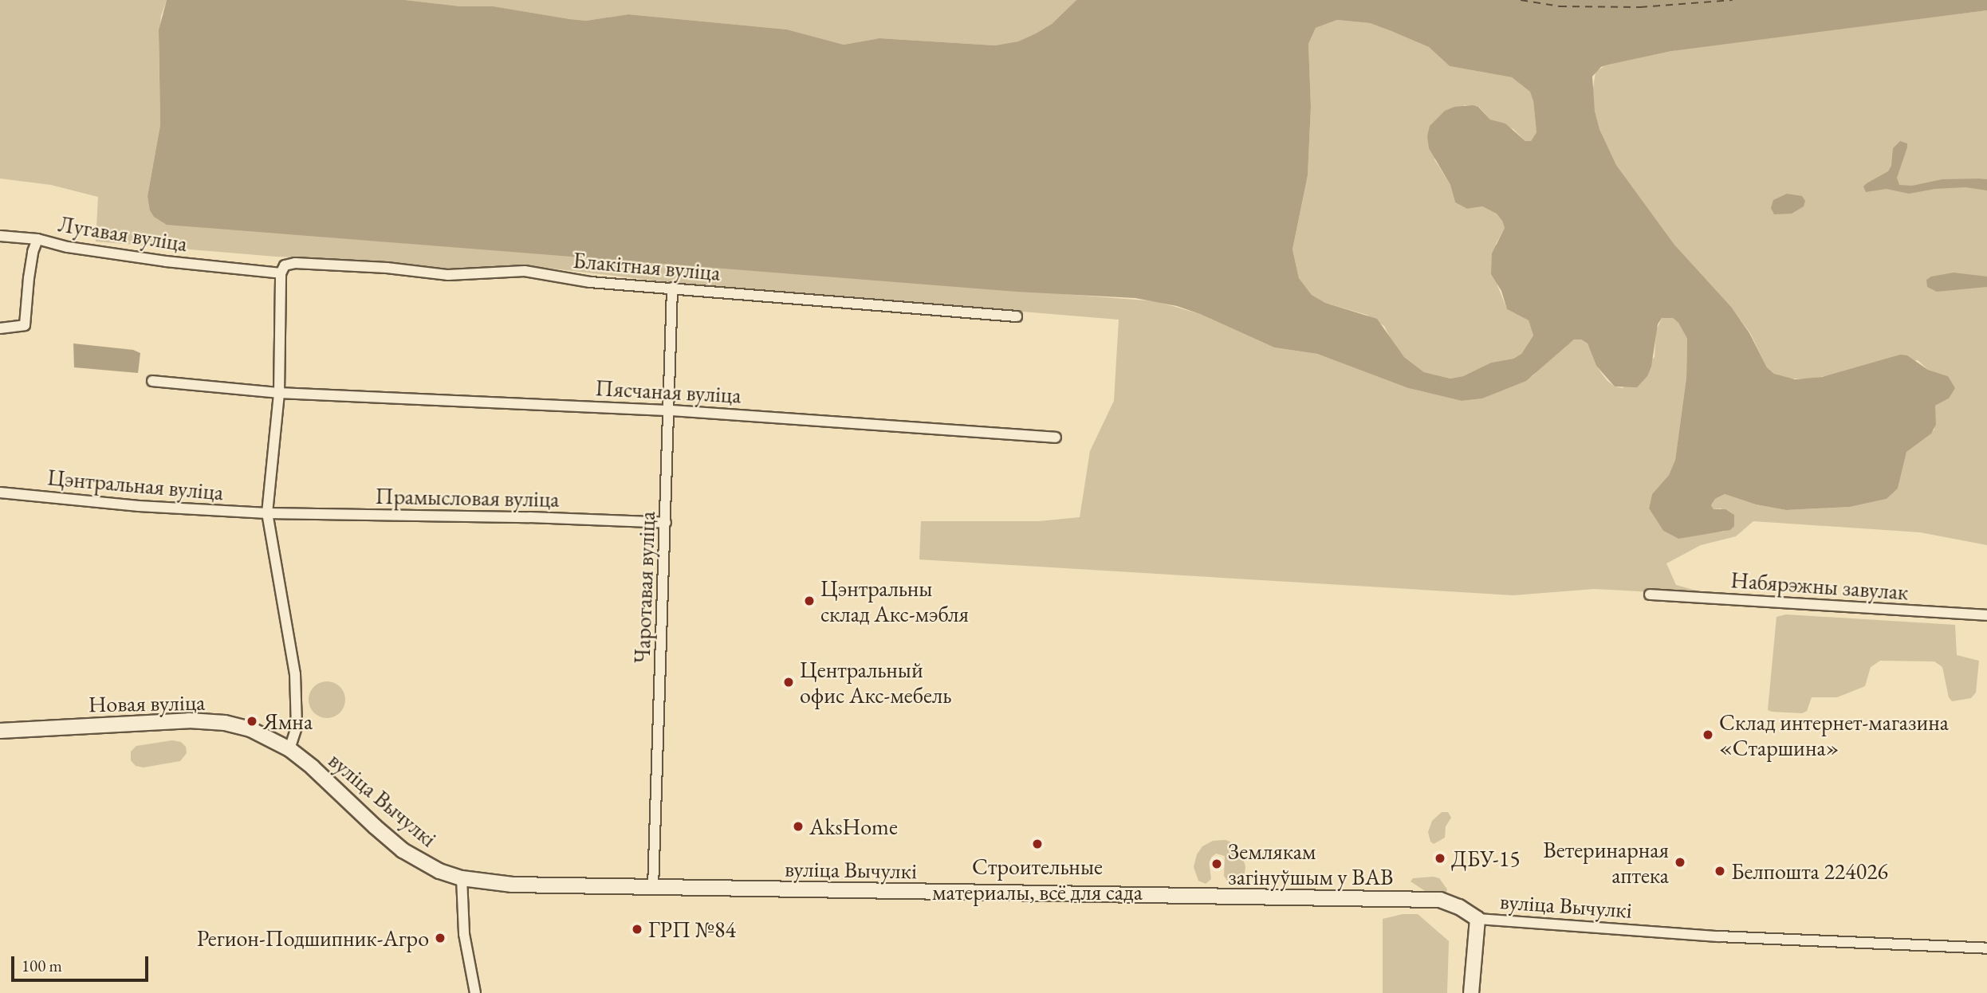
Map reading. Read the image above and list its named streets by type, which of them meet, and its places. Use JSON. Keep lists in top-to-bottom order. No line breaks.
{"streets":{"street":["Лугавая вуліца","Блакітная вуліца","Пясчаная вуліца","Цэнтральная вуліца","Прамысловая вуліца","Набярэжны завулак","Чаротавая вуліца","Новая вуліца","вуліца Вычулкі"]},"crossings":[["Лугавая вуліца","Блакітная вуліца"],["Блакітная вуліца","Чаротавая вуліца"],["Пясчаная вуліца","Чаротавая вуліца"],["Цэнтральная вуліца","Прамысловая вуліца"],["Прамысловая вуліца","Чаротавая вуліца"],["Чаротавая вуліца","вуліца Вычулкі"],["Новая вуліца","вуліца Вычулкі"]],"places":["Цэнтральны склад Акс-мэбля","Центральный офис Акс-мебель","Ямна","Склад интернет-магазина «Старшина»","AksHome","Строительные материалы, всё для сада","ДБУ-15","Ветеринарная аптека","Землякам загінуўшым у ВАВ","Белпошта 224026","ГРП №84","Регион-Подшипник-Агро"],"scale_bar":"100 m"}
